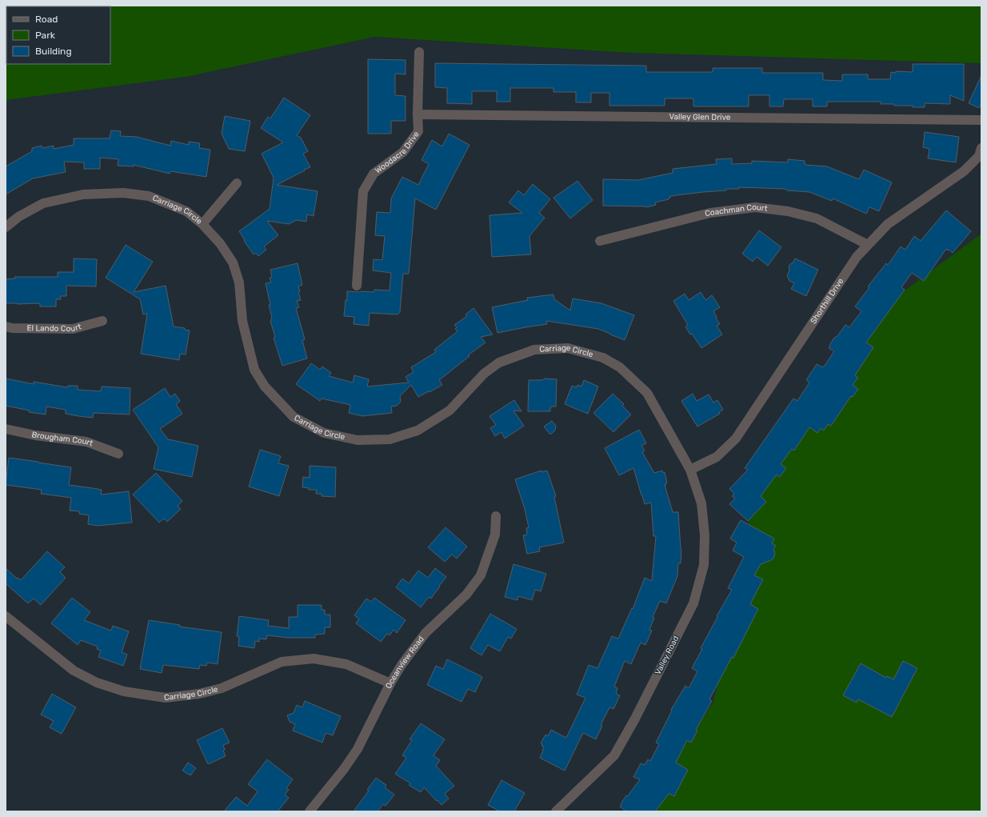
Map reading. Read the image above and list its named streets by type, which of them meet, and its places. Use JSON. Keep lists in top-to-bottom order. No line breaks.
{"streets":{"street":["Valley Glen Drive","Woodacre Drive","Carriage Circle","Coachman Court","Shorthill Drive","El Lando Court","Brougham Court","Valley Road","Oceanview Road"]},"crossings":[["Valley Glen Drive","Woodacre Drive"],["Carriage Circle","Shorthill Drive"],["Carriage Circle","Valley Road"],["Carriage Circle","Oceanview Road"],["Coachman Court","Shorthill Drive"],["Shorthill Drive","Valley Road"]],"legend":["Road","Park","Building"]}
